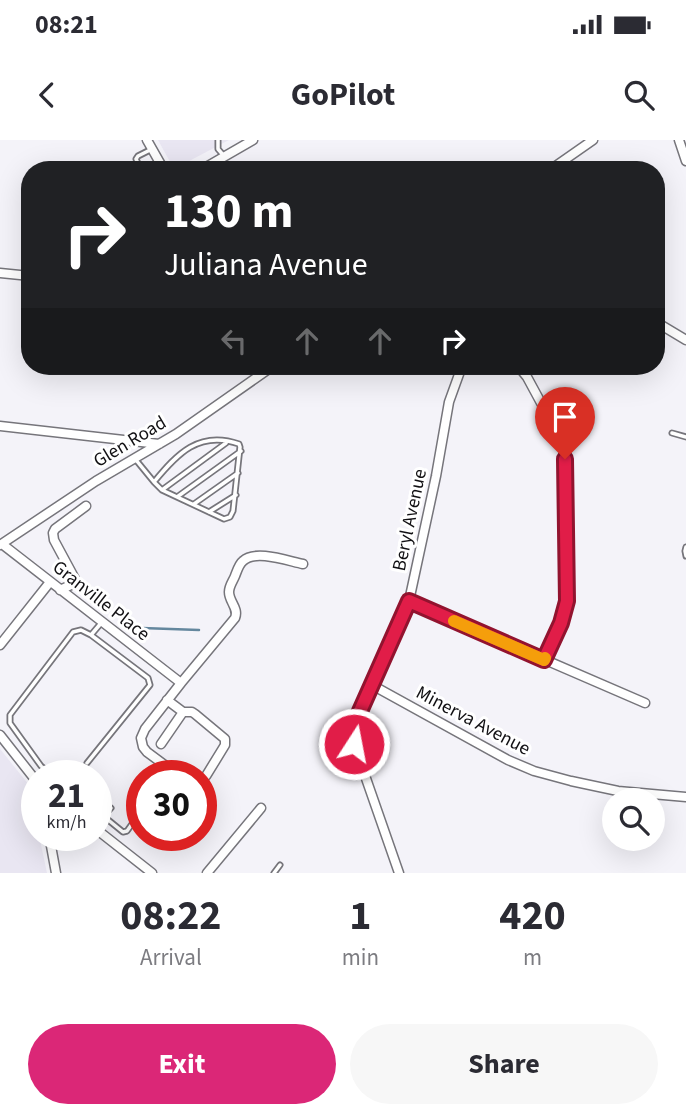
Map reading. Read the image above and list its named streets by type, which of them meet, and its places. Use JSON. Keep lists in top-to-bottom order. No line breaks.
{"streets":{"street":["Glen Road","Beryl Avenue","Granville Place","Minerva Avenue"]},"crossings":[["Glen Road","Granville Place"],["Beryl Avenue","Minerva Avenue"]],"page":{"status":"08:21","header":"GoPilot","turn":["130 m","Juliana Avenue"],"speed":"21 km/h","limit":"30","eta":["08:22","Arrival","1","min","420","m"],"buttons":["Exit","Share"]}}
